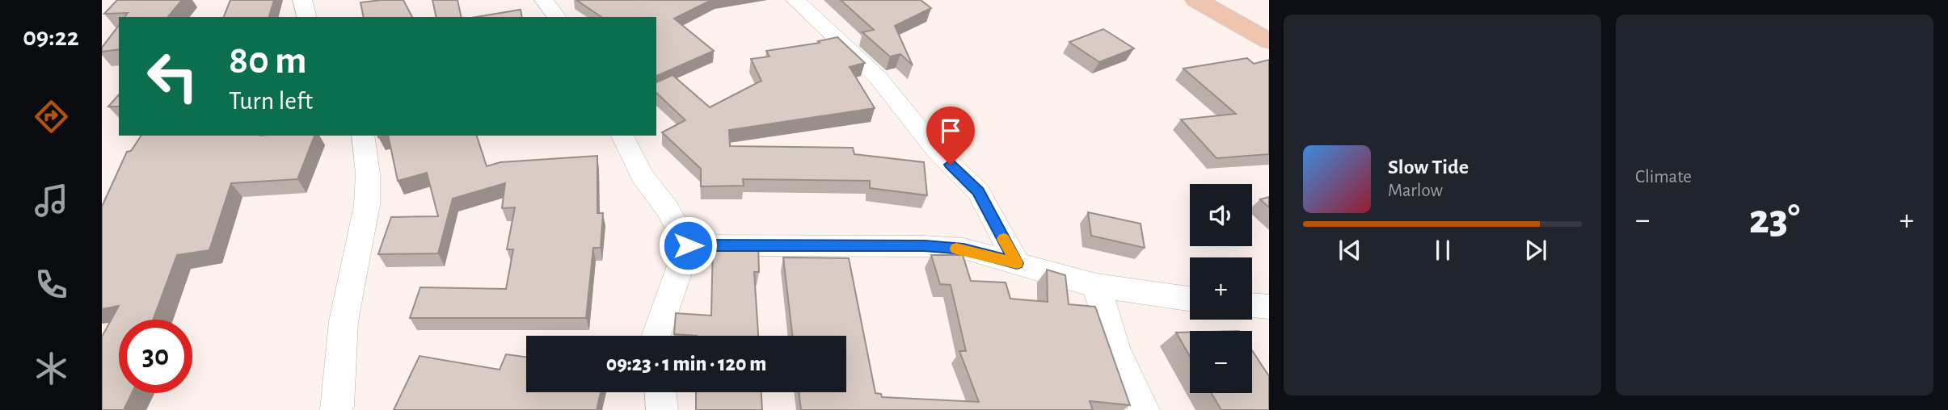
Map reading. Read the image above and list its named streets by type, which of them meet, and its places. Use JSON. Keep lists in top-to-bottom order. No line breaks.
{"page":{"tabs":"09:22","tile":"Climate","turn":["80 m","Turn left"],"song":["Slow Tide","Marlow"],"map_buttons":["+","−"],"heat":["−","23°","+"],"limit":"30","trip":"09:23 · 1 min · 120 m"}}
